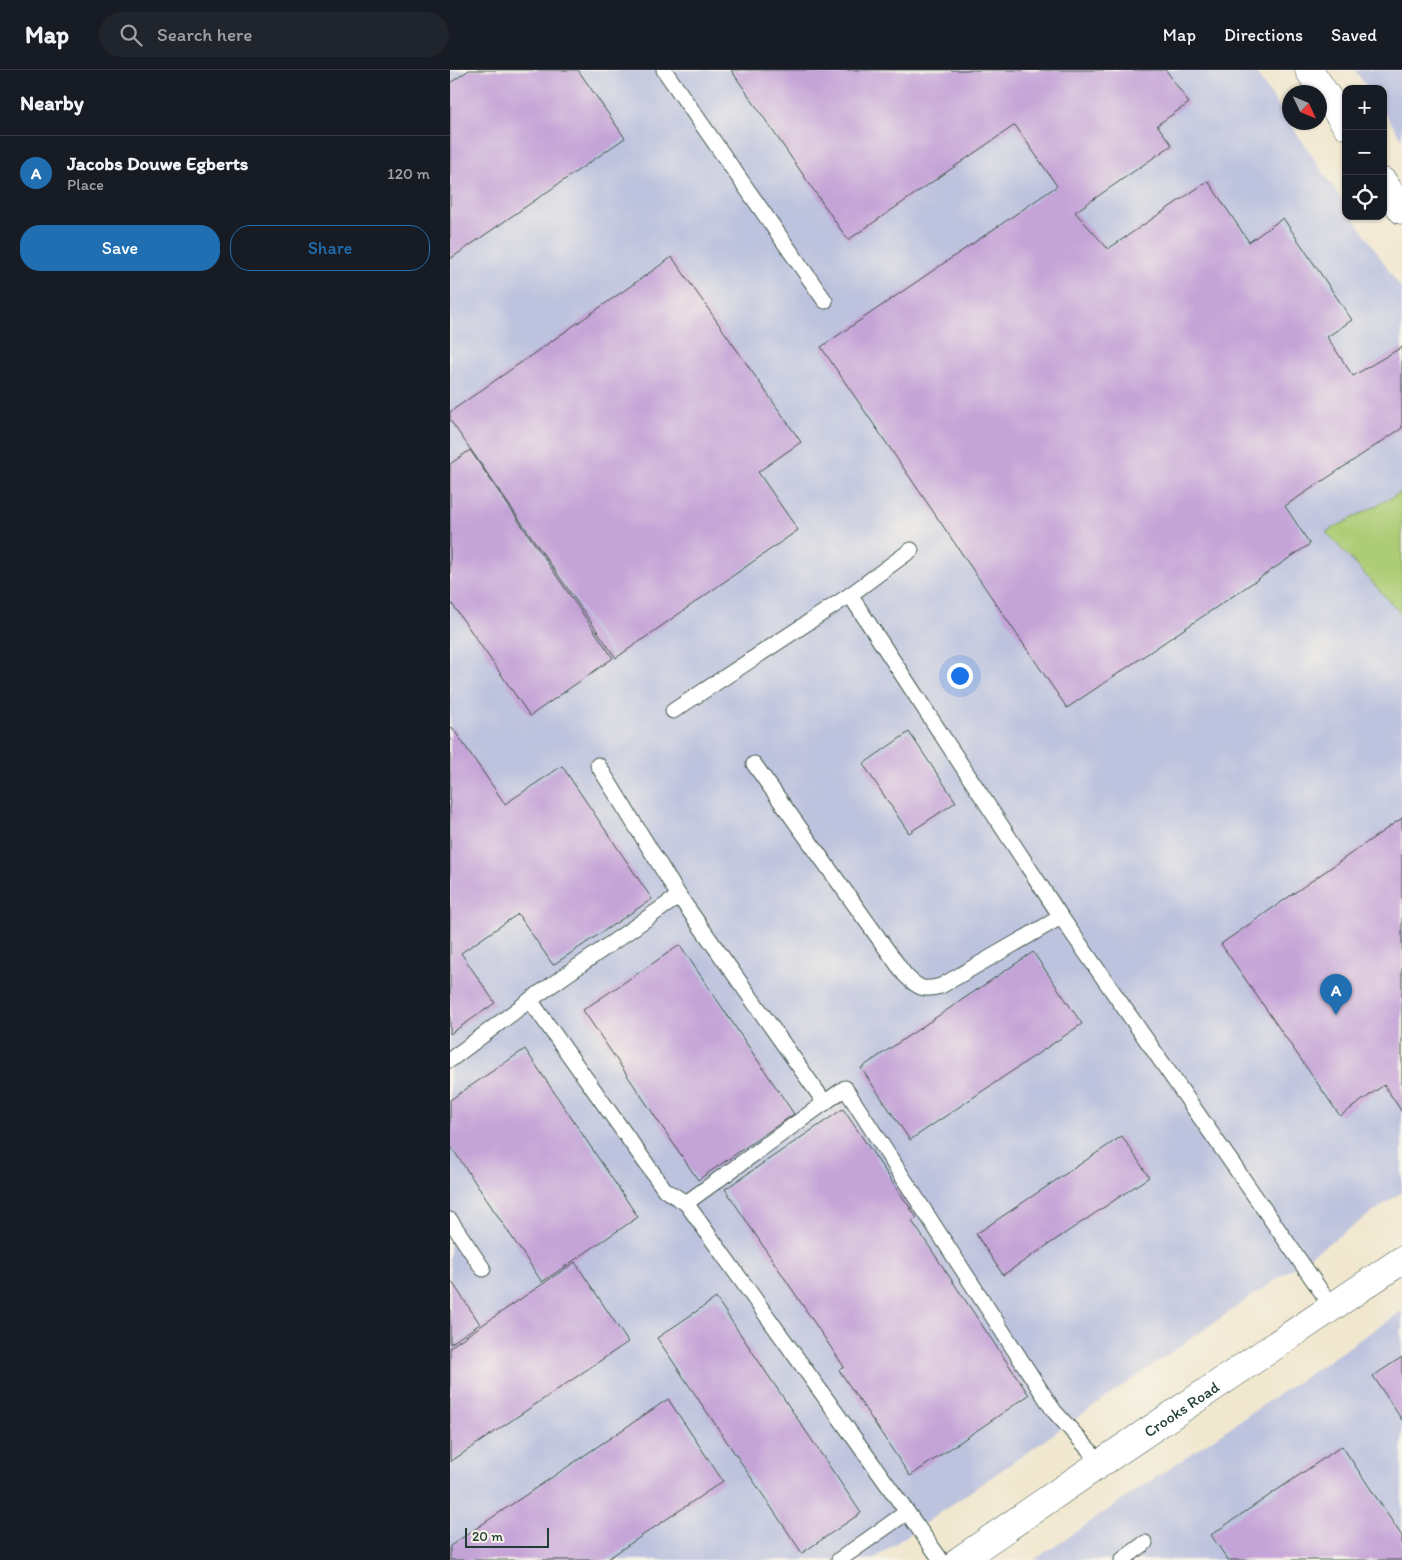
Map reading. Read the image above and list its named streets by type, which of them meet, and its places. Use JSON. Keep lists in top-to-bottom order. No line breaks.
{"streets":{"street":["Crooks Road"]},"scale_bar":"20 m","north":"bottom right","page":{"header":"Map","search":"Search here","nav":["Map","Directions","Saved"],"heading":"Nearby","map_buttons":["+","−"],"list":[{"mark":"A","name":"Jacobs Douwe Egberts","note":"Place","value":"120 m"}],"buttons":["Save","Share"],"pins":"A","scale":"20 m"}}
